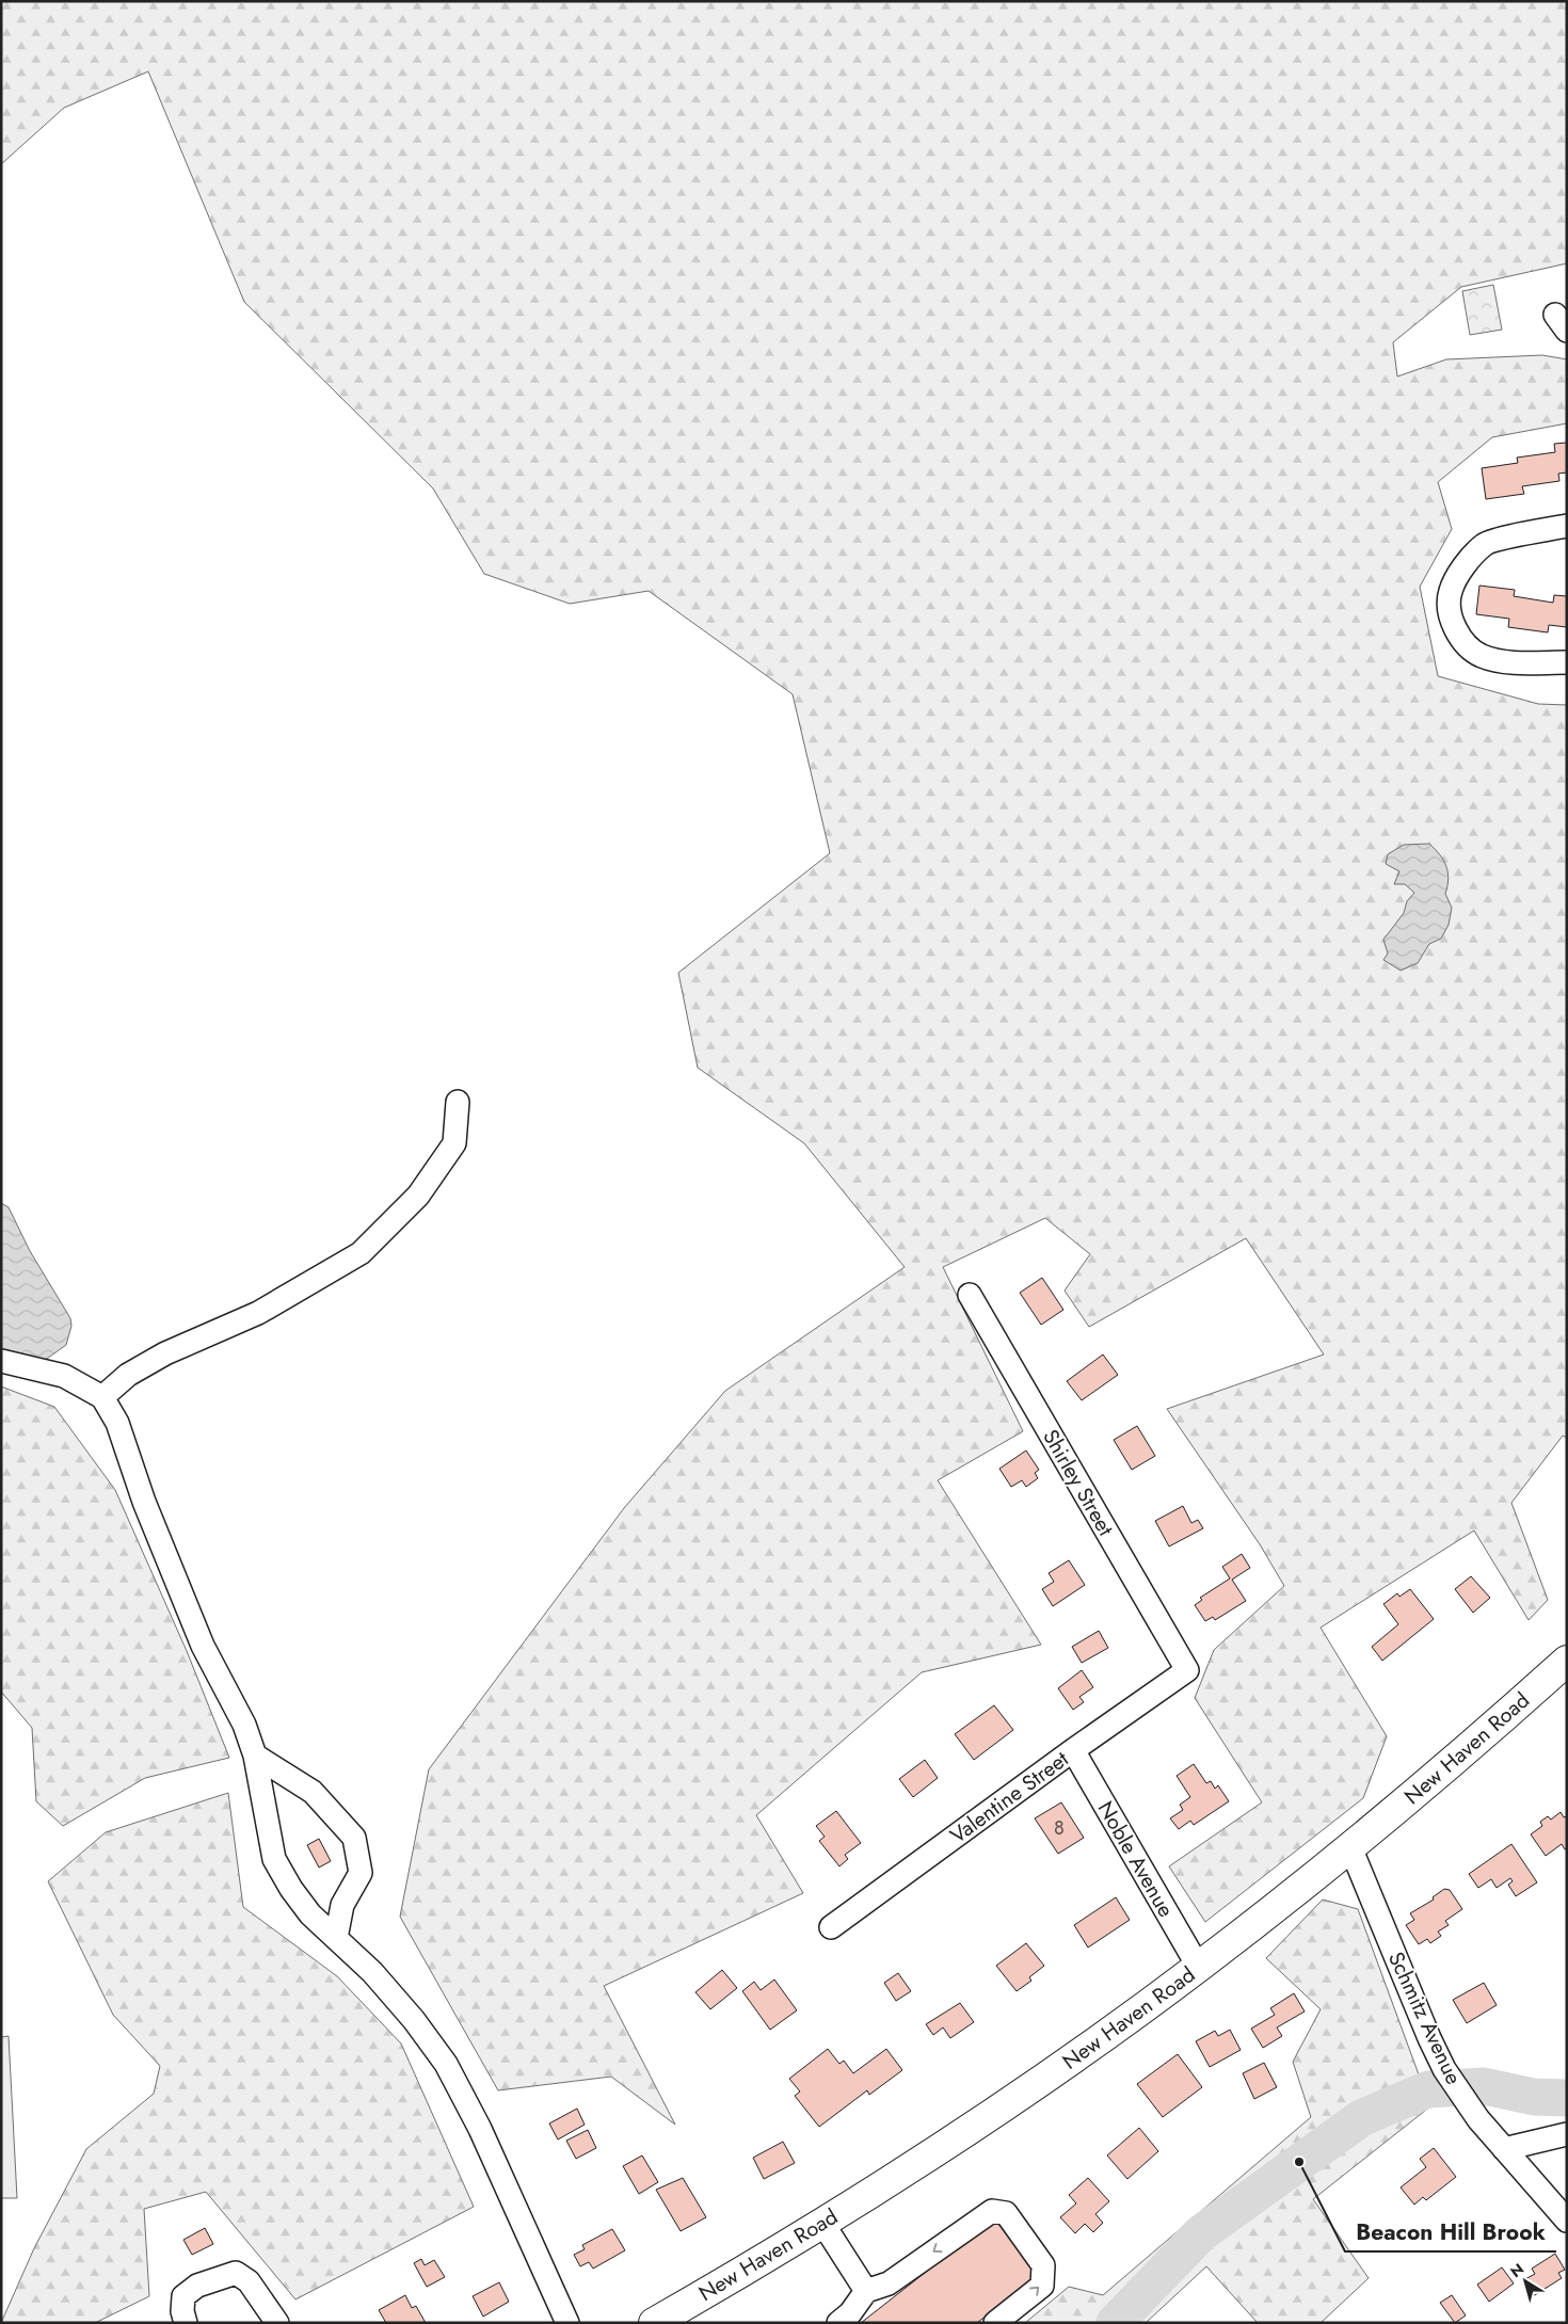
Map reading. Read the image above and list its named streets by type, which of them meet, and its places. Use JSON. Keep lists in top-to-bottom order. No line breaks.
{"streets":{"main road":["New Haven Road"],"street":["Shirley Street","Valentine Street","Noble Avenue","Schmitz Avenue"]},"crossings":[["Shirley Street","Valentine Street"],["New Haven Road","Noble Avenue"],["New Haven Road","Schmitz Avenue"],["Valentine Street","Noble Avenue"]],"places":["Beacon Hill Brook"],"house_numbers":["8"],"north":"top left"}
